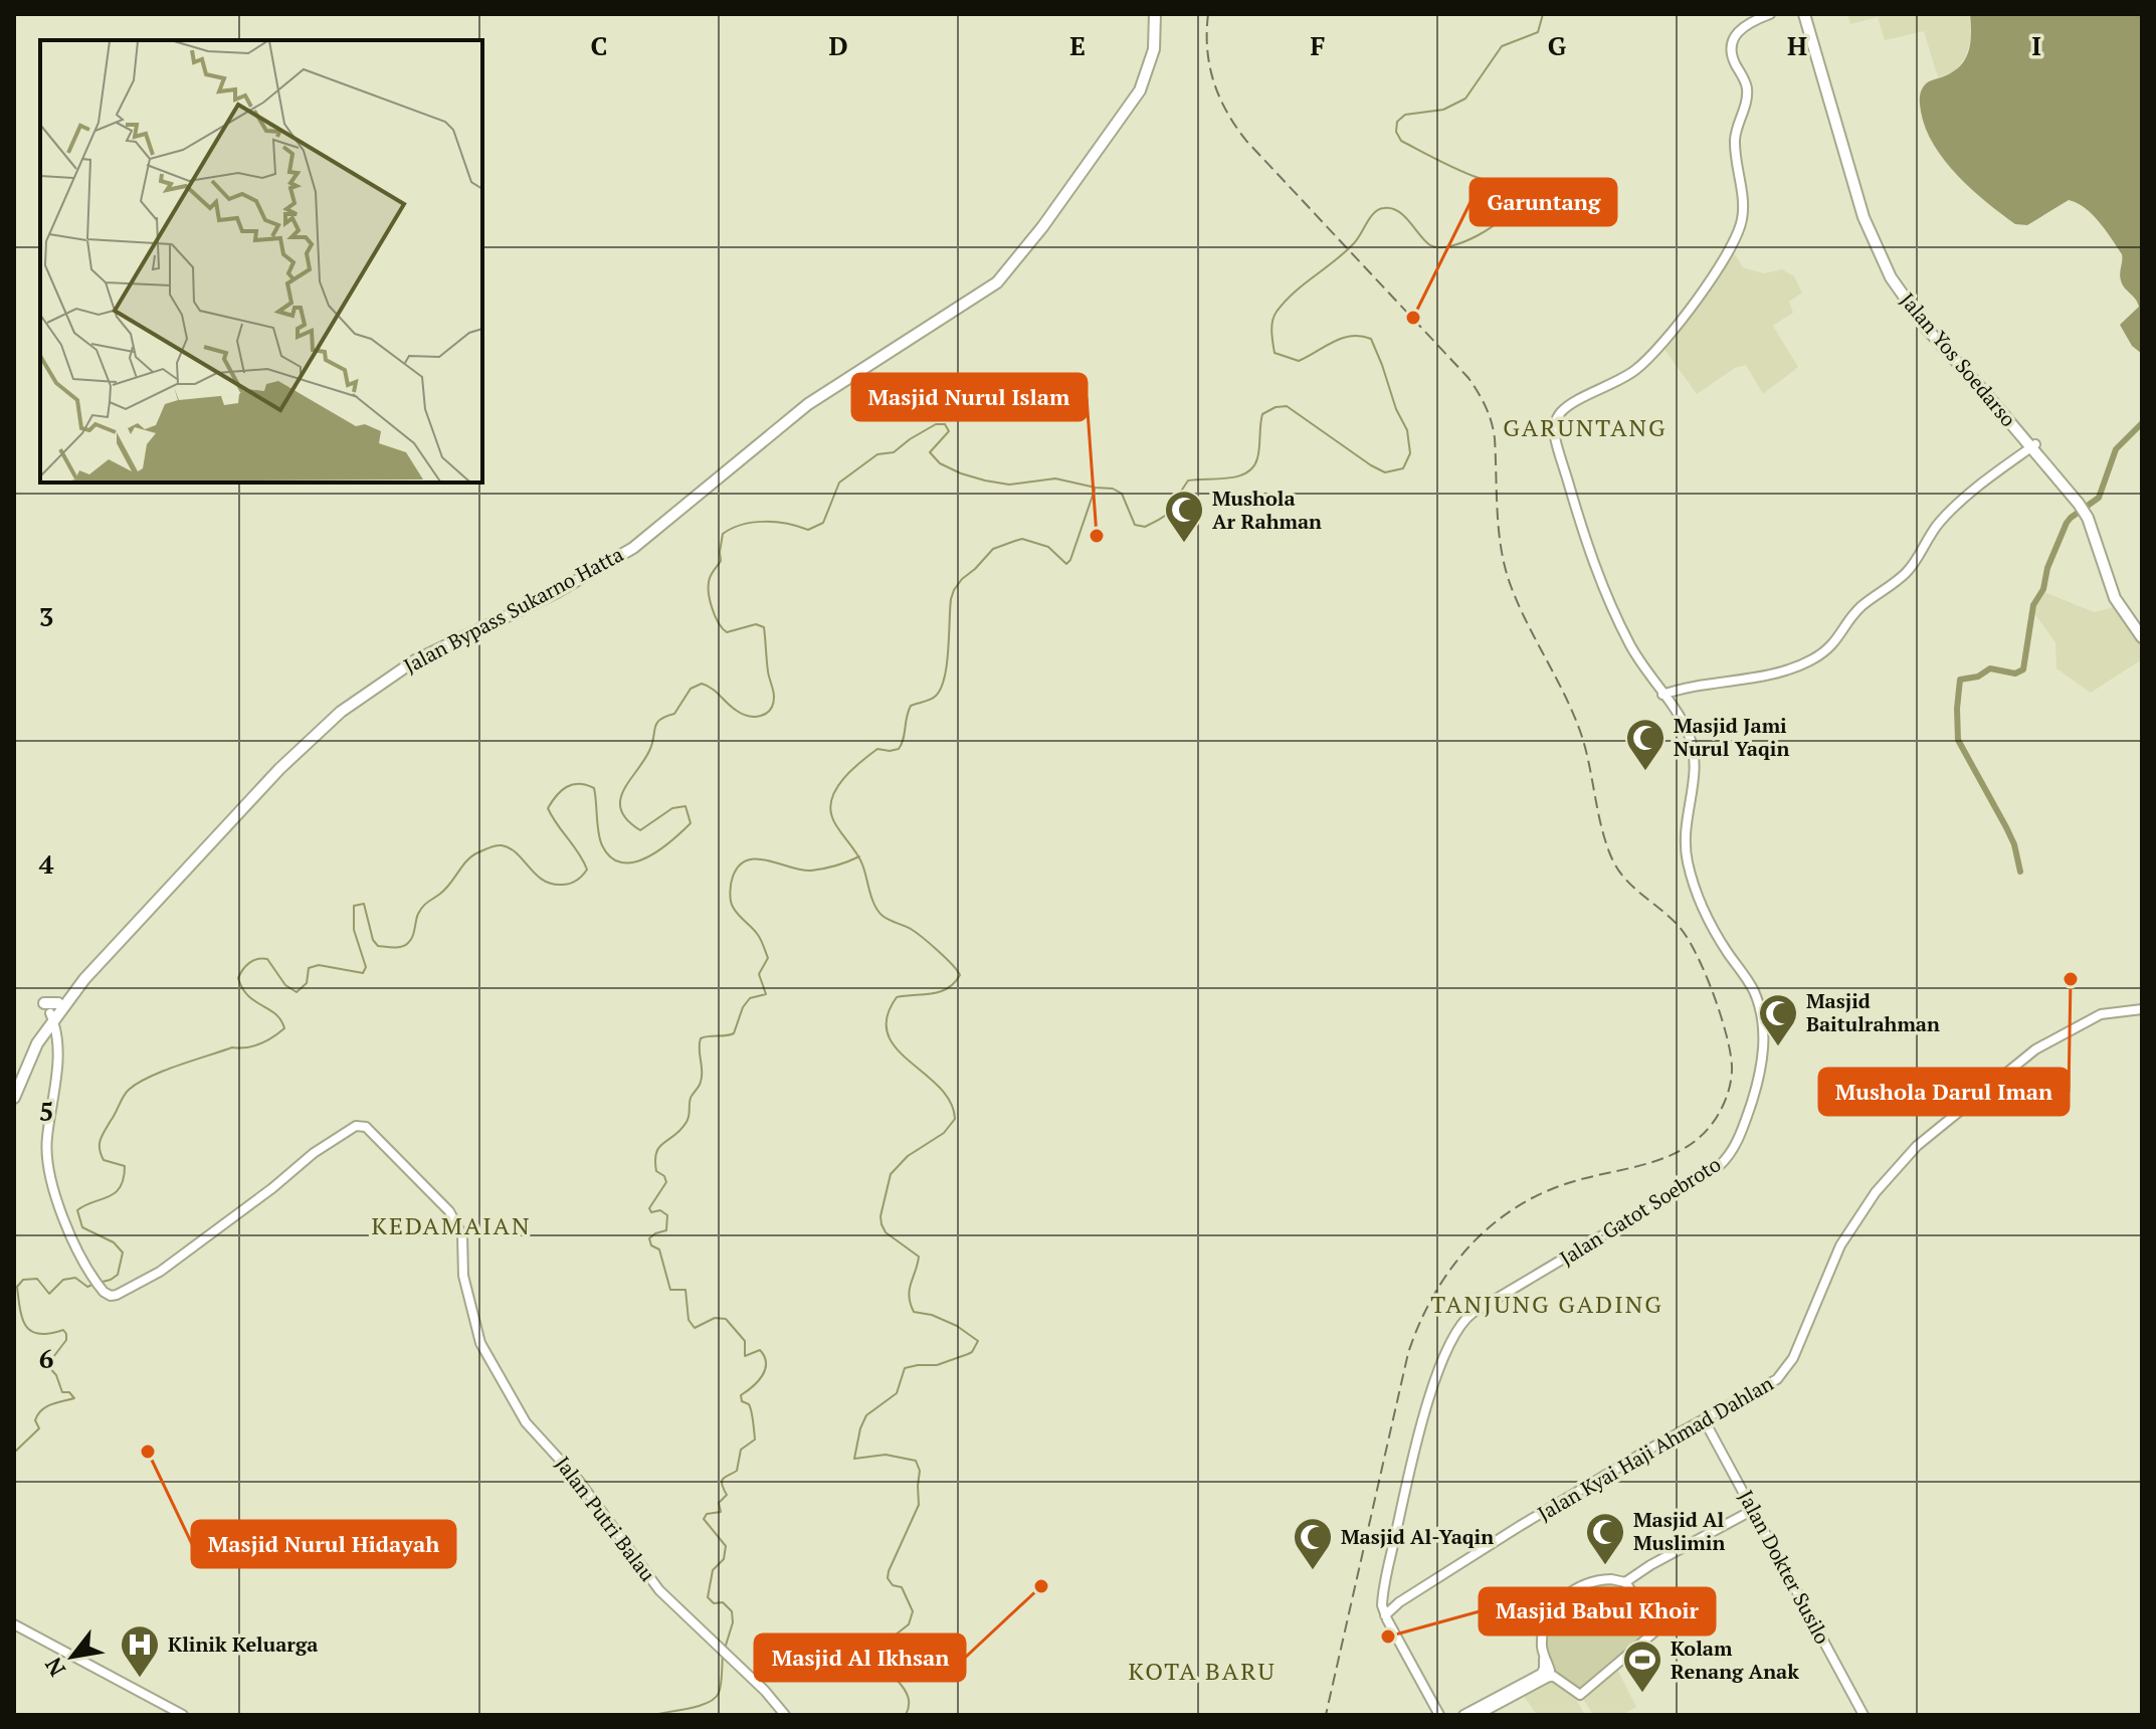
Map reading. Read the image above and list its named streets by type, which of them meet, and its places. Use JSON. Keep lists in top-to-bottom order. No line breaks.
{"streets":{"highway":["Jalan Yos Soedarso","Jalan Bypass Sukarno Hatta"],"main road":["Jalan Gatot Soebroto","Jalan Kyai Haji Ahmad Dahlan","Jalan Putri Balau","Jalan Dokter Susilo"]},"crossings":[["Jalan Bypass Sukarno Hatta","Jalan Putri Balau"],["Jalan Gatot Soebroto","Jalan Kyai Haji Ahmad Dahlan"],["Jalan Kyai Haji Ahmad Dahlan","Jalan Dokter Susilo"]],"districts":["GARUNTANG","KEDAMAIAN","TANJUNG GADING","KOTA BARU"],"places":{"other":["Garuntang","Masjid Nurul Islam","Mushola Darul Iman","Masjid Nurul Hidayah","Masjid Al Ikhsan","Masjid Babul Khoir"],"mosque":["Mushola Ar Rahman","Masjid Jami Nurul Yaqin","Masjid Baitulrahman","Masjid Al Muslimin","Masjid Al-Yaqin"],"hospital":["Klinik Keluarga"],"sports":["Kolam Renang Anak"]},"north":"bottom left","grid":{"columns":["C","D","E","F","G","H","I"],"rows":["3","4","5","6"]}}
